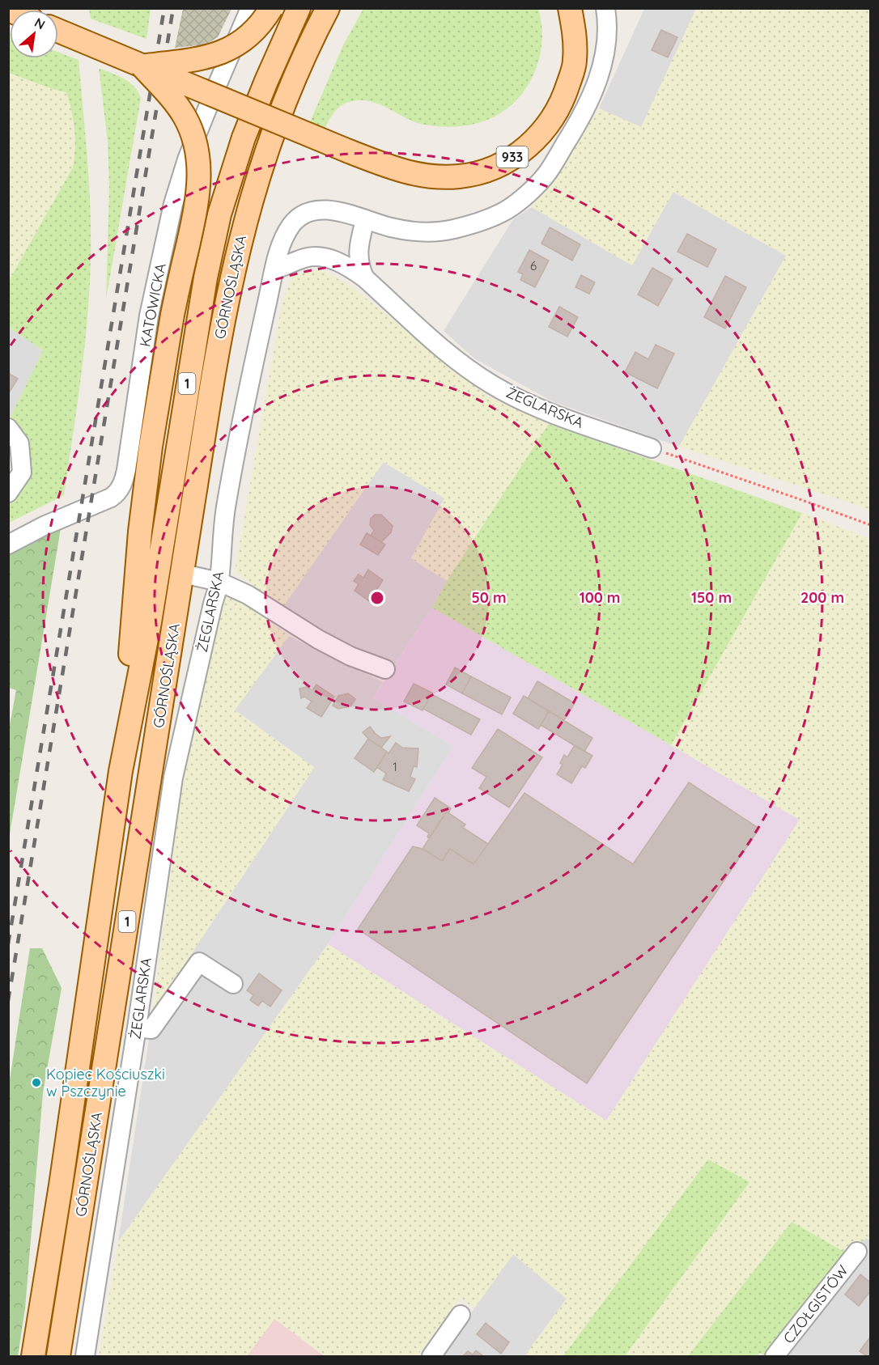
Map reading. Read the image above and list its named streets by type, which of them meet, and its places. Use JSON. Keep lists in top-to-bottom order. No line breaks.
{"streets":{"main road":["933","GÓRNOŚLĄSKA","1"],"street":["KATOWICKA","ŻEGLARSKA","CZOŁGISTÓW"]},"places":["Kopiec Kościuszki w Pszczynie"],"house_numbers":["6","1"],"north":"top right","rings":["50 m","100 m","150 m","200 m"]}
